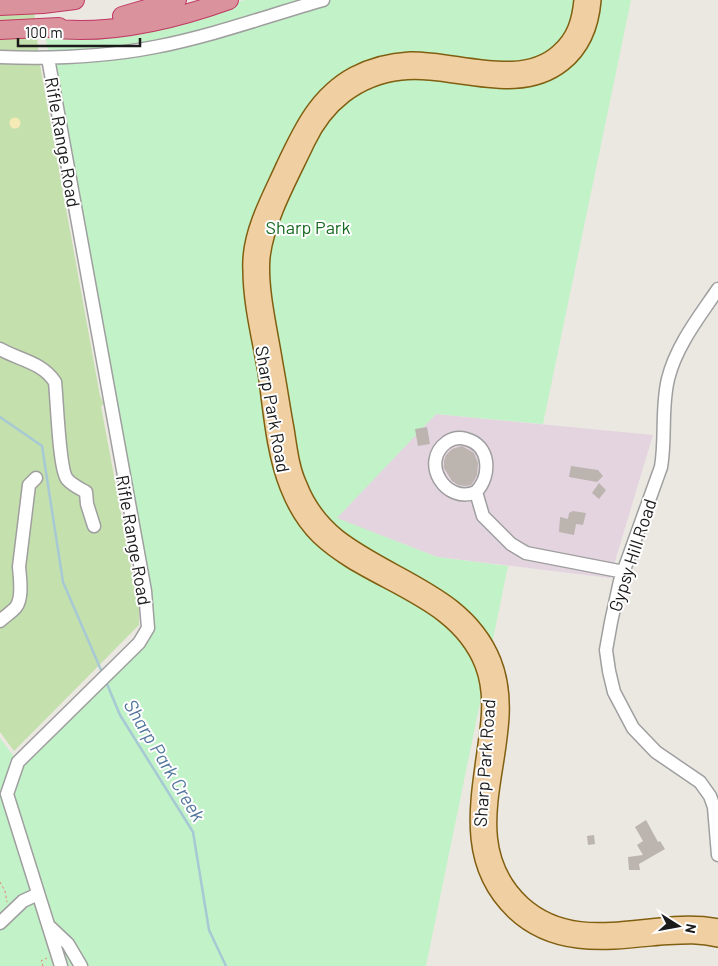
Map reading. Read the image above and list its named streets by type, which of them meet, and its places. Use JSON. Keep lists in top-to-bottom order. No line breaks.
{"streets":{"main road":["Sharp Park Road"],"street":["Rifle Range Road","Gypsy Hill Road"]},"water":["Sharp Park Creek"],"parks":["Sharp Park"],"scale_bar":"100 m","north":"right"}
